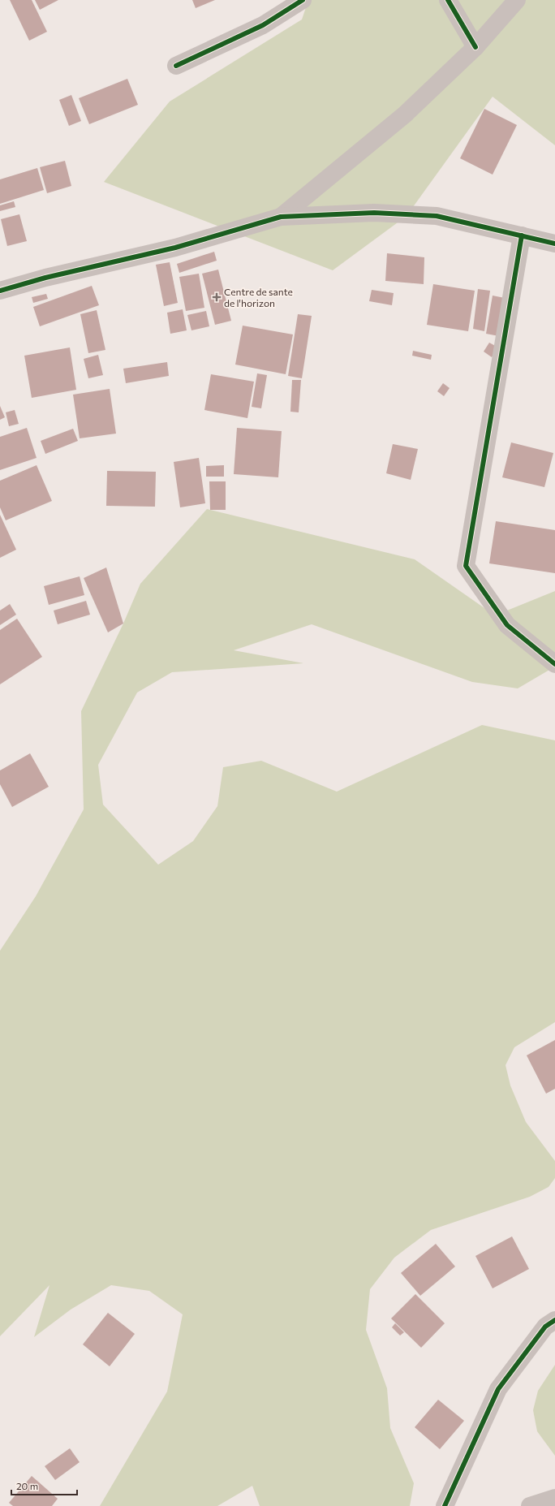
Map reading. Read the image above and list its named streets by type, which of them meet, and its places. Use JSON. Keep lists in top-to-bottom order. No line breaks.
{"places":{"health":["Centre de sante de l'horizon"]},"scale_bar":"20 m"}
